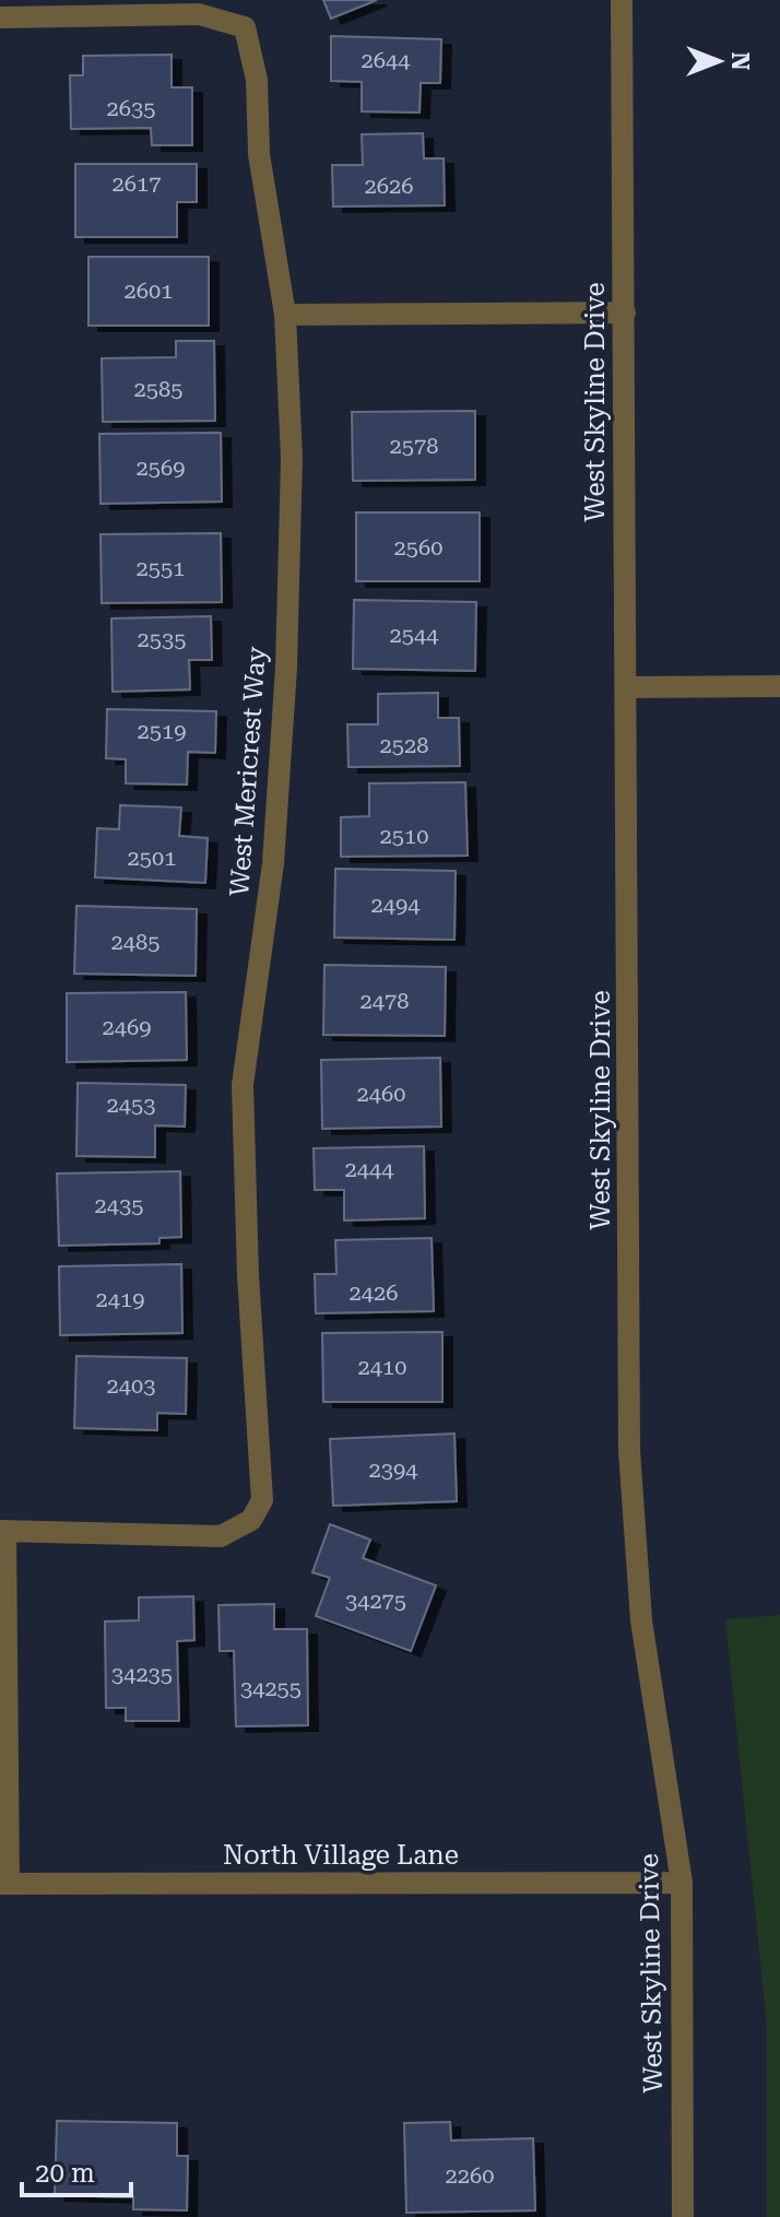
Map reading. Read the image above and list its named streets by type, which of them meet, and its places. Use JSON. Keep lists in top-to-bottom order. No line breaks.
{"streets":{"street":["West Skyline Drive","West Mericrest Way","North Village Lane"]},"crossings":[["West Skyline Drive","North Village Lane"]],"house_numbers":["2644","2635","2617","2626","2601","2585","2578","2569","2560","2551","2544","2535","2519","2528","2510","2501","2494","2485","2478","2469","2460","2453","2444","2435","2426","2419","2410","2403","2394","34275","34235","34255","2260"],"scale_bar":"20 m","north":"right"}
